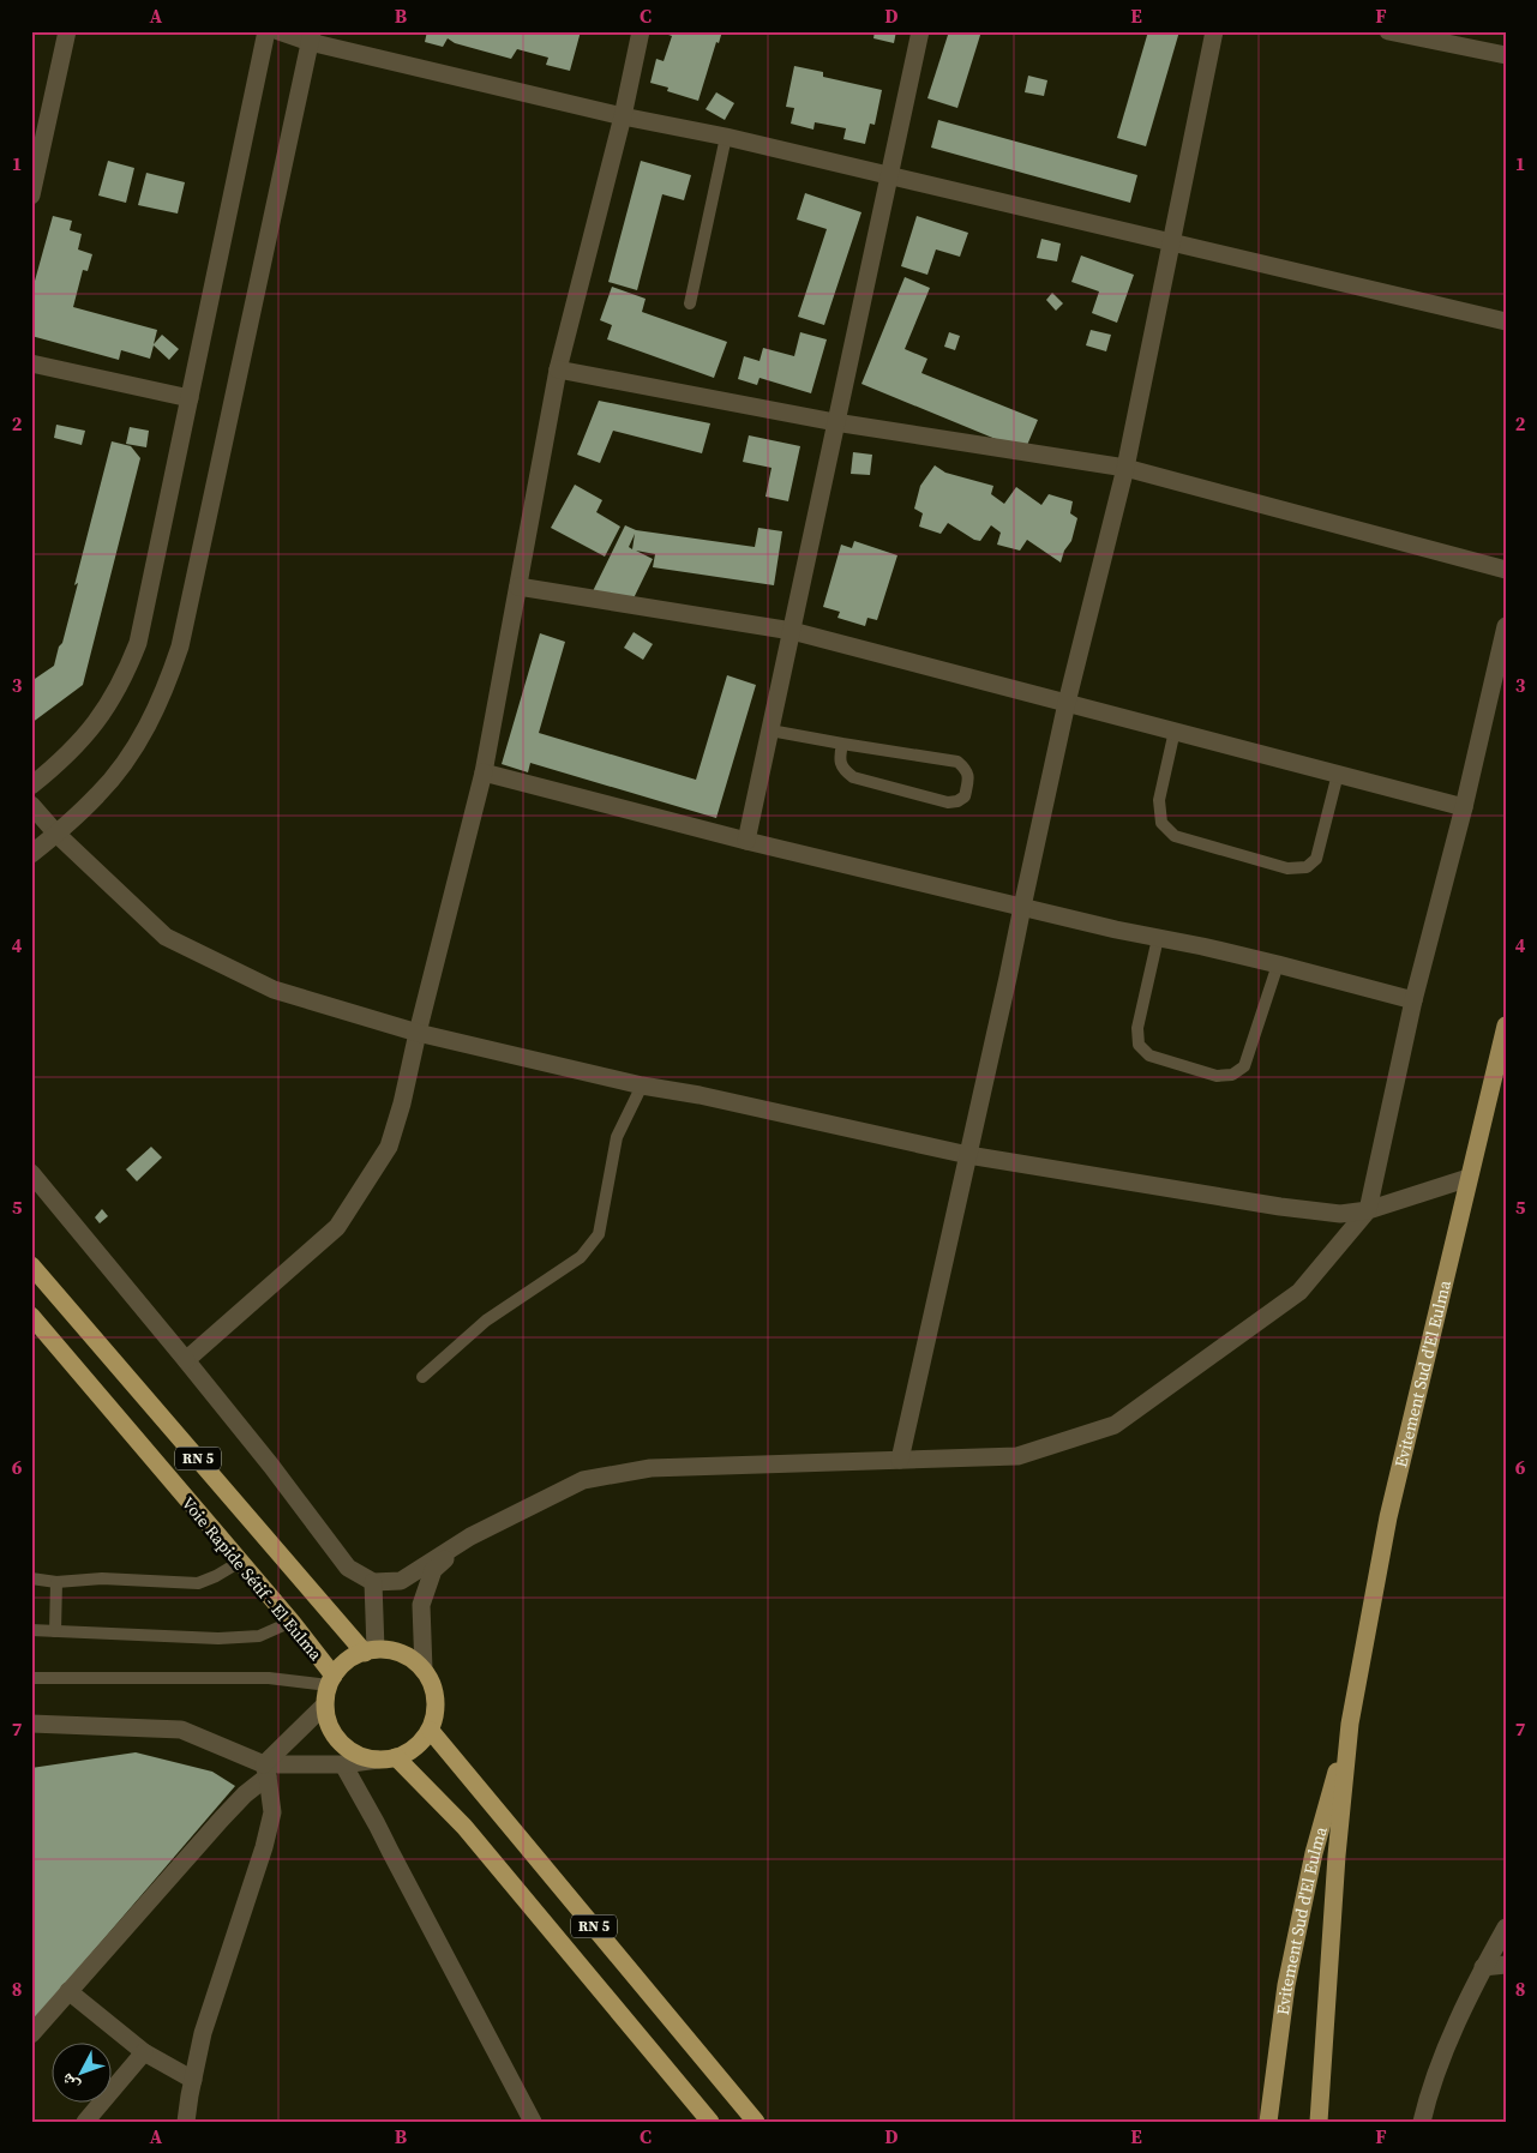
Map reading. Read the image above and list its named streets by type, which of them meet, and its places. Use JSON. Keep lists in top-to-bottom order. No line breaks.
{"streets":{"highway":["RN 5","Voie Rapide Sétif - El Eulma"],"main road":["Evitement Sud d'El Eulma"]},"crossings":[["RN 5","Voie Rapide Sétif - El Eulma"]],"north":"bottom left","grid":{"columns":["A","B","C","D","E","F"],"rows":["1","2","3","4","5","6","7","8"]}}
